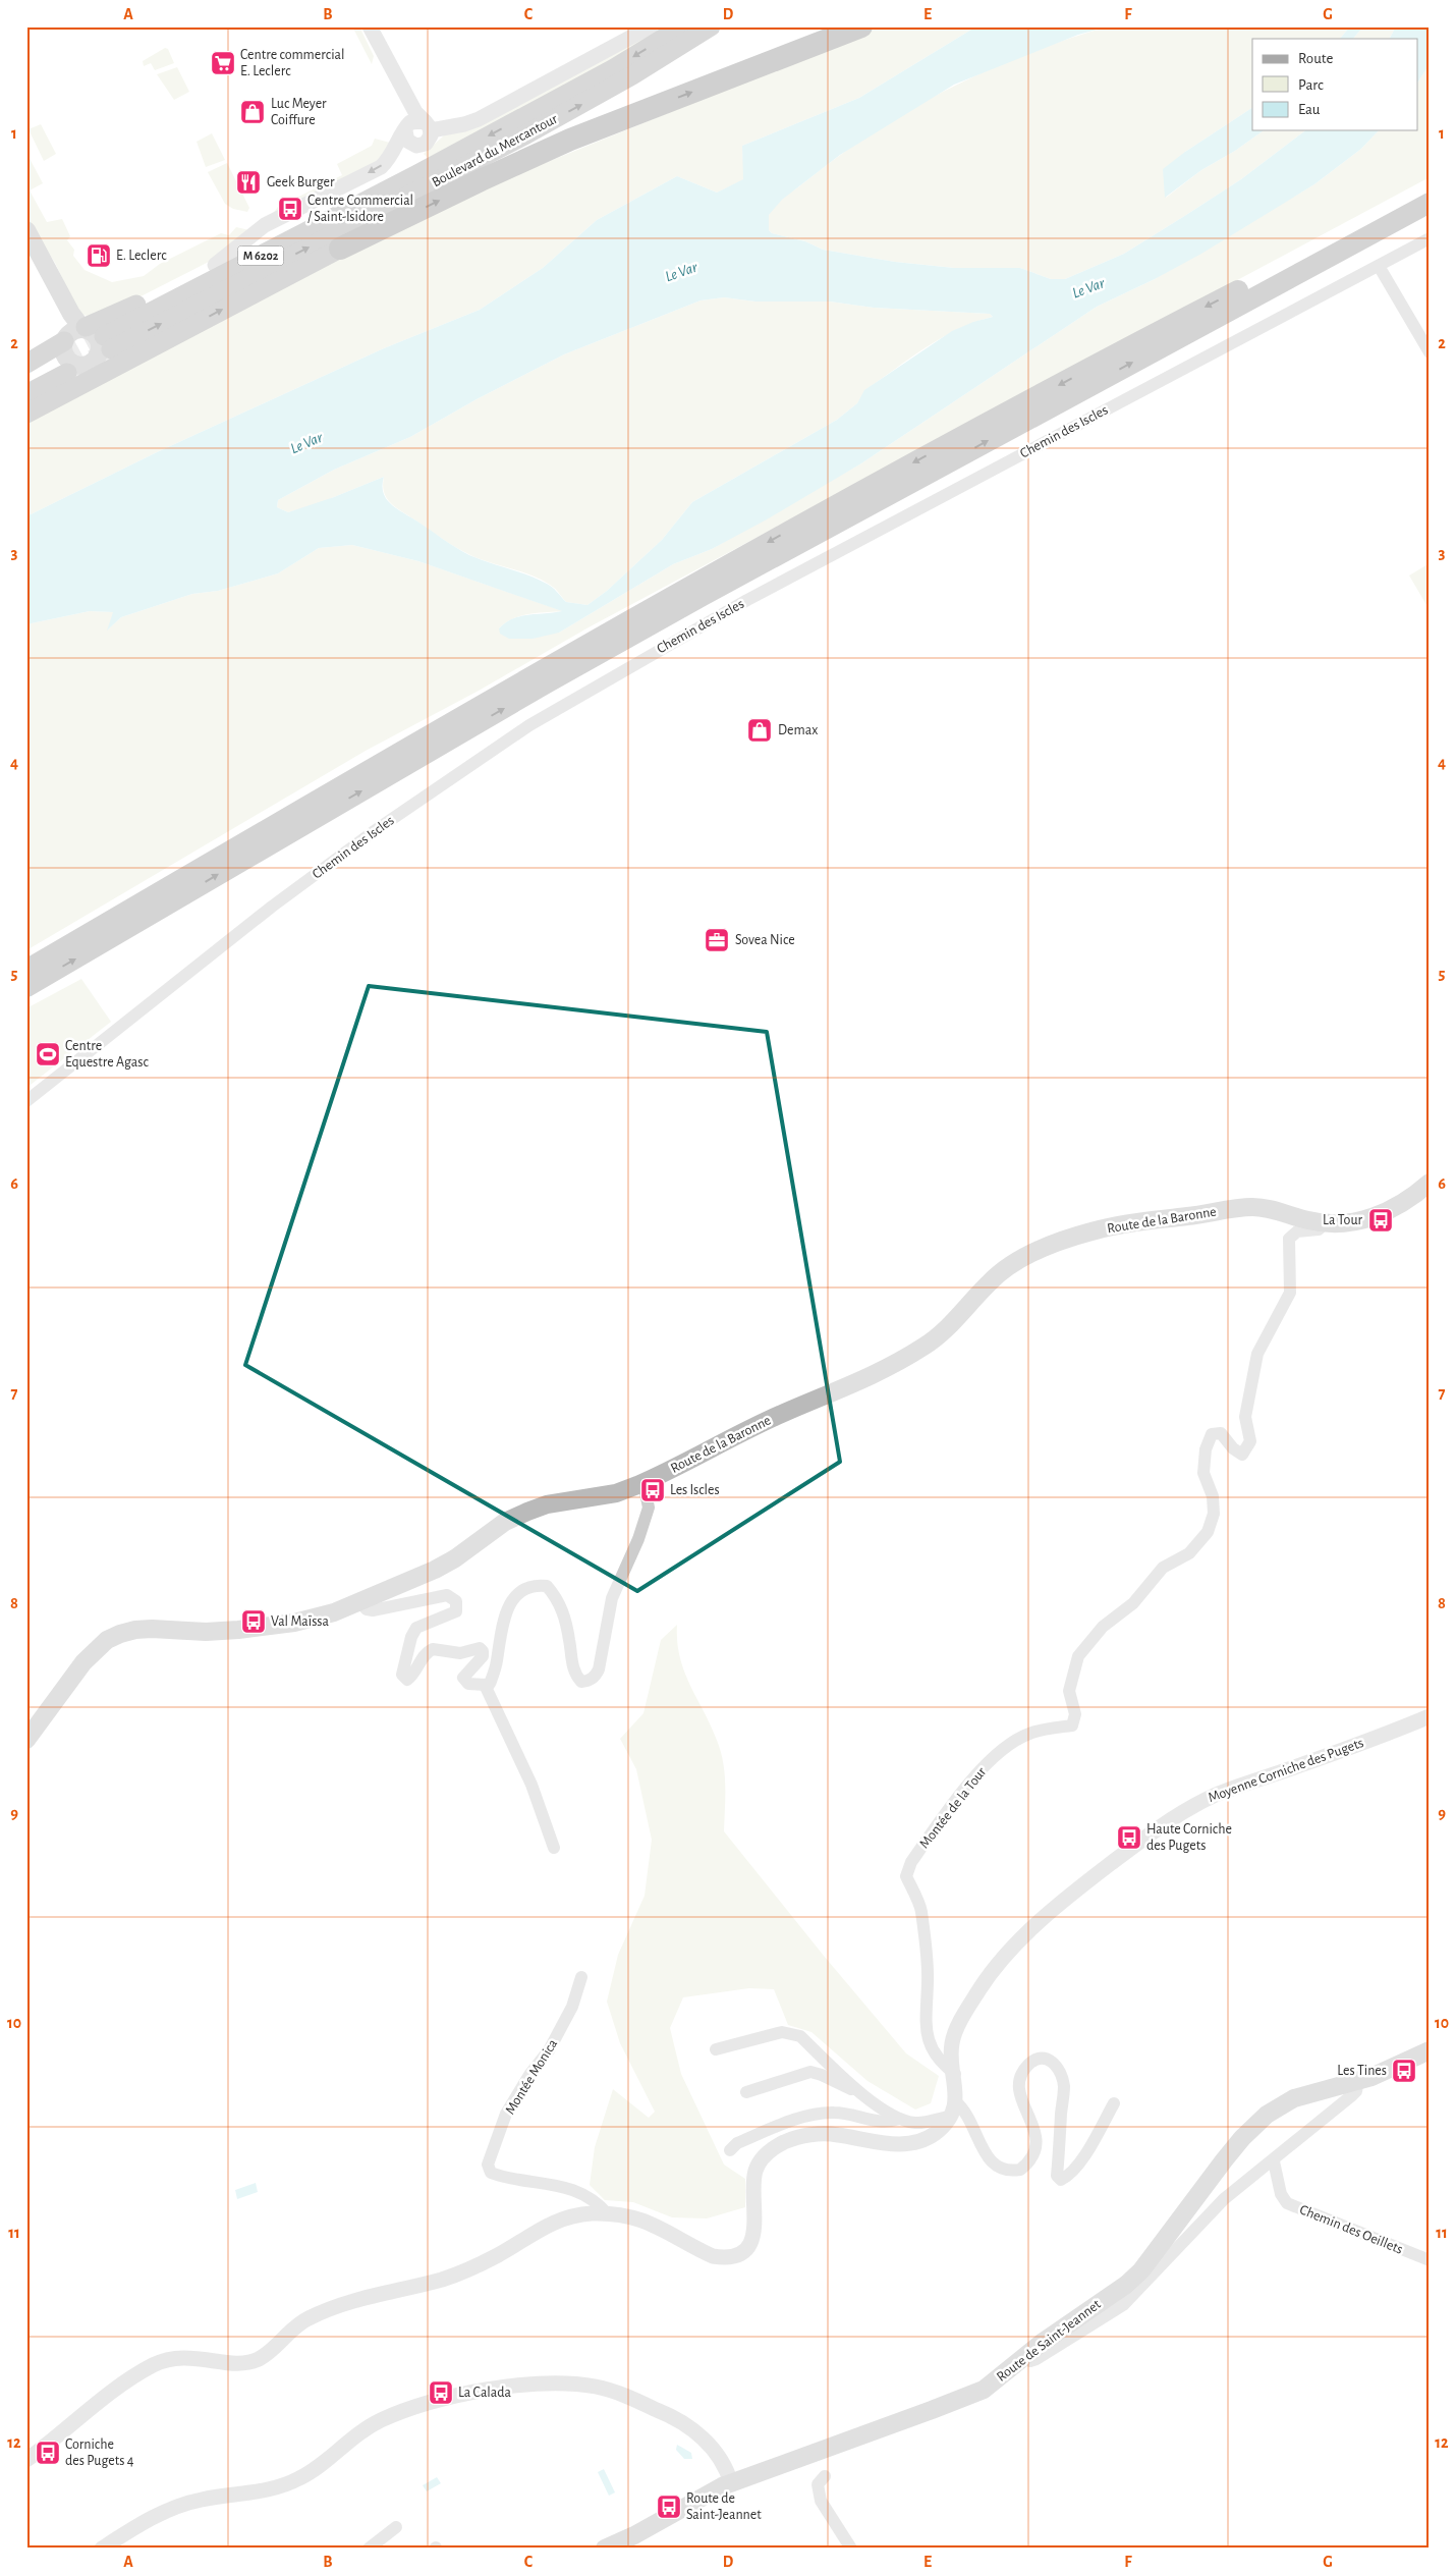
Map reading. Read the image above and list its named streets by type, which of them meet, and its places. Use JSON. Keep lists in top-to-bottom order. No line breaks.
{"streets":{"main road":["Boulevard du Mercantour","M 6202","Route de la Baronne","Route de Saint-Jeannet"],"street":["Chemin des Iscles","Moyenne Corniche des Pugets","Montée de la Tour","Montée Monica","Chemin des Oeillets"]},"crossings":[["Route de la Baronne","Montée de la Tour"],["Moyenne Corniche des Pugets","Montée de la Tour"],["Moyenne Corniche des Pugets","Montée Monica"]],"water":["Le Var"],"places":{"supermarket":["Centre commercial E. Leclerc"],"shop":["Luc Meyer Coiffure","Demax"],"restaurant":["Geek Burger"],"bus stop":["Centre Commercial / Saint-Isidore","La Tour","Les Iscles","Val Maïssa","Haute Corniche des Pugets","Les Tines","La Calada","Corniche des Pugets 4","Route de Saint-Jeannet"],"fuel station":["E. Leclerc"],"office":["Sovea Nice"],"sports":["Centre Equestre Agasc"]},"legend":["Route","Parc","Eau"],"grid":{"columns":["A","B","C","D","E","F","G"],"rows":["1","2","3","4","5","6","7","8","9","10","11","12"]}}
